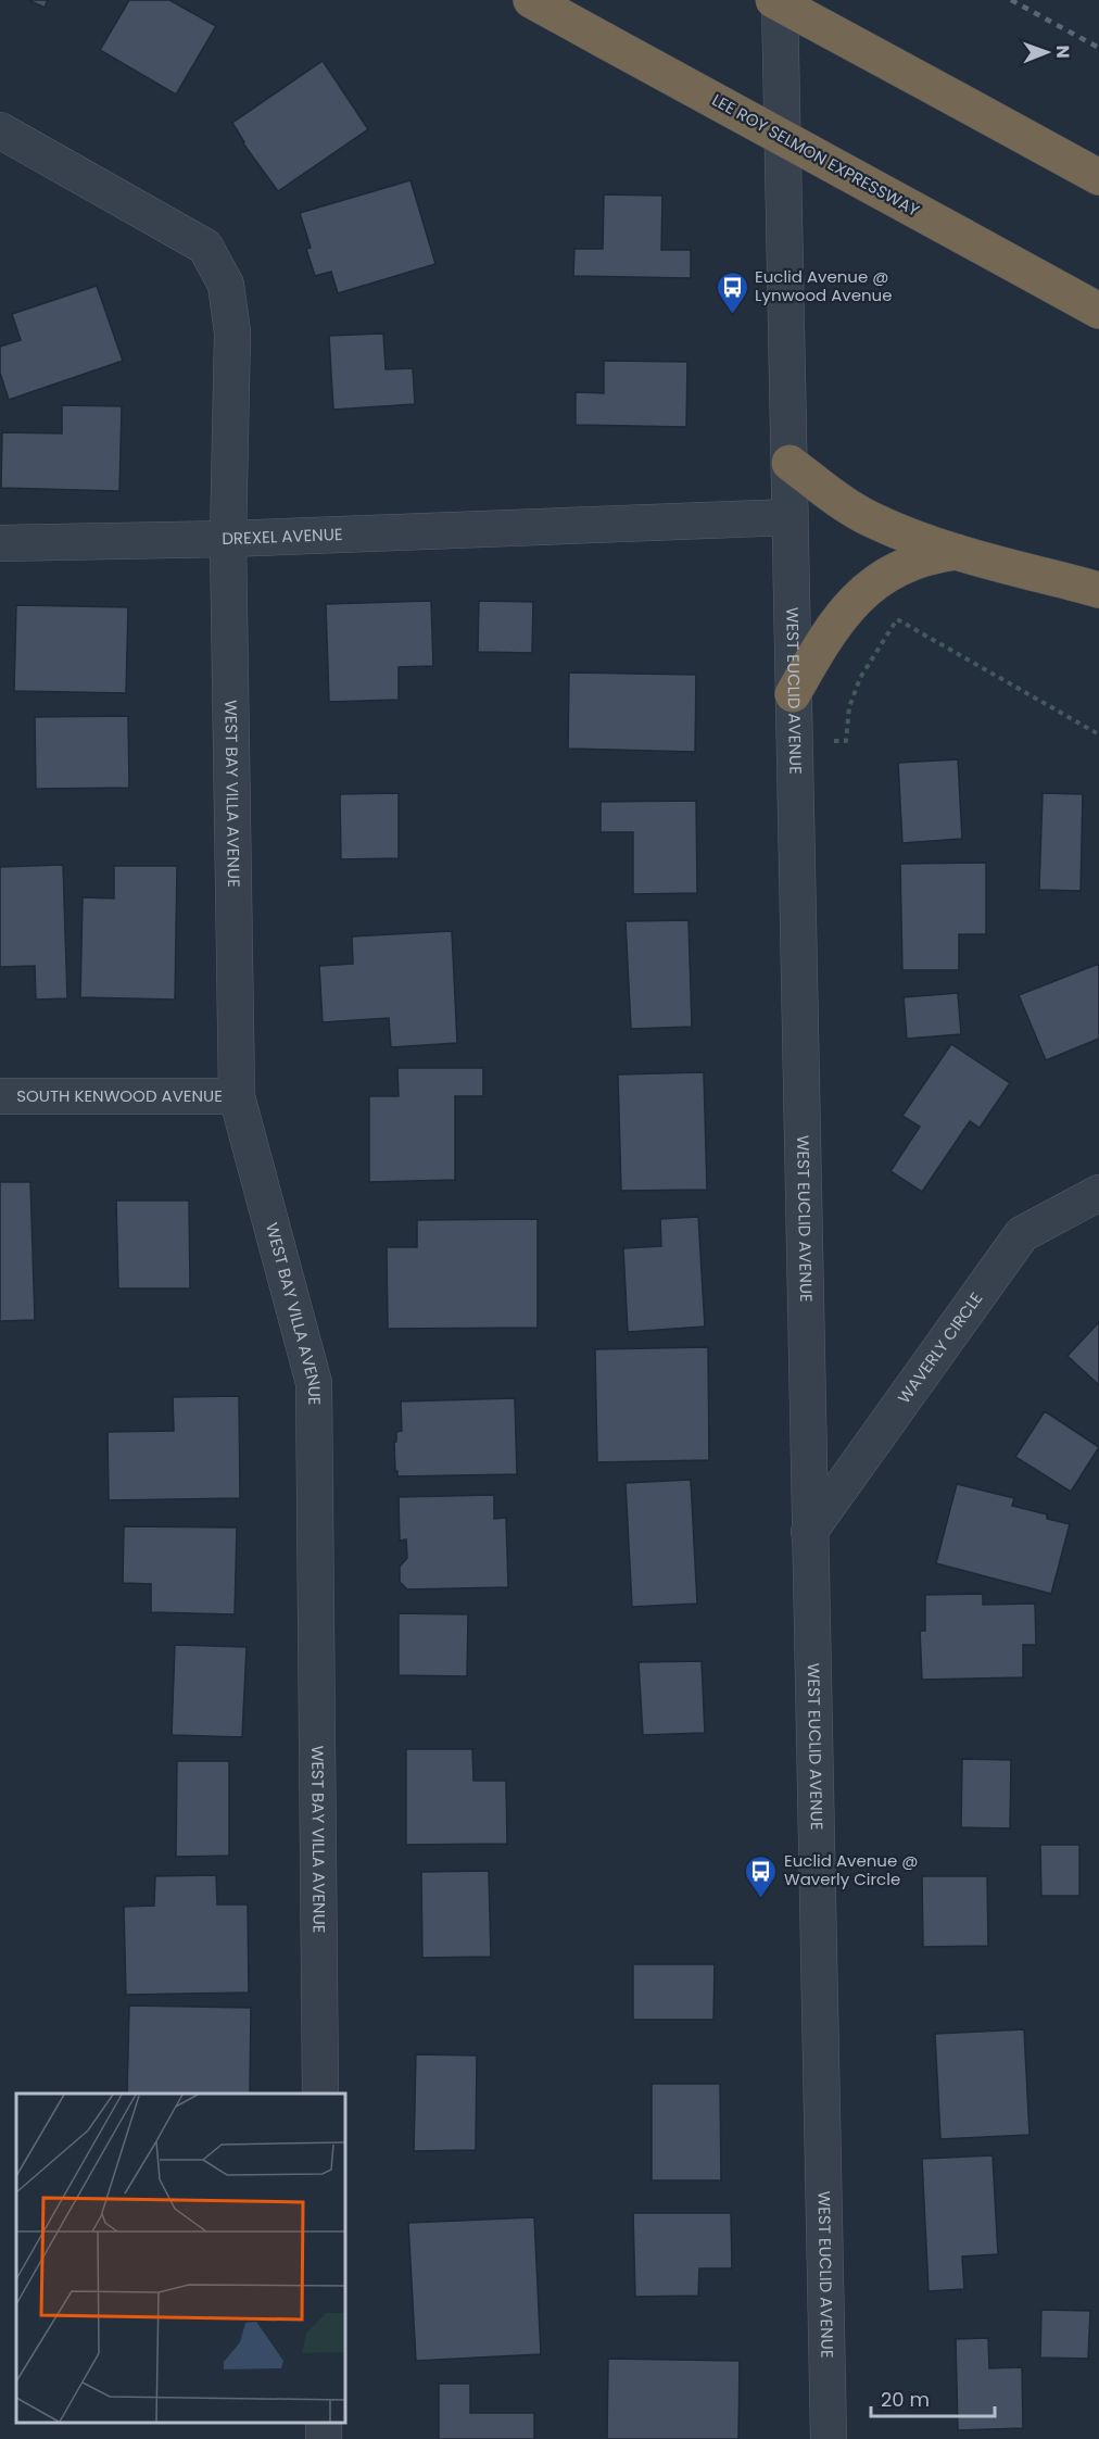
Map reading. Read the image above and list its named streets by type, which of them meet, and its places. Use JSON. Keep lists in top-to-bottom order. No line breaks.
{"streets":{"highway":["LEE ROY SELMON EXPRESSWAY"],"street":["DREXEL AVENUE","WEST EUCLID AVENUE","WEST BAY VILLA AVENUE","SOUTH KENWOOD AVENUE","WAVERLY CIRCLE"]},"crossings":[["DREXEL AVENUE","WEST EUCLID AVENUE"],["DREXEL AVENUE","WEST BAY VILLA AVENUE"],["WEST EUCLID AVENUE","WAVERLY CIRCLE"],["WEST BAY VILLA AVENUE","SOUTH KENWOOD AVENUE"]],"places":{"bus stop":["Euclid Avenue @ Lynwood Avenue","Euclid Avenue @ Waverly Circle"]},"scale_bar":"20 m","north":"right"}
